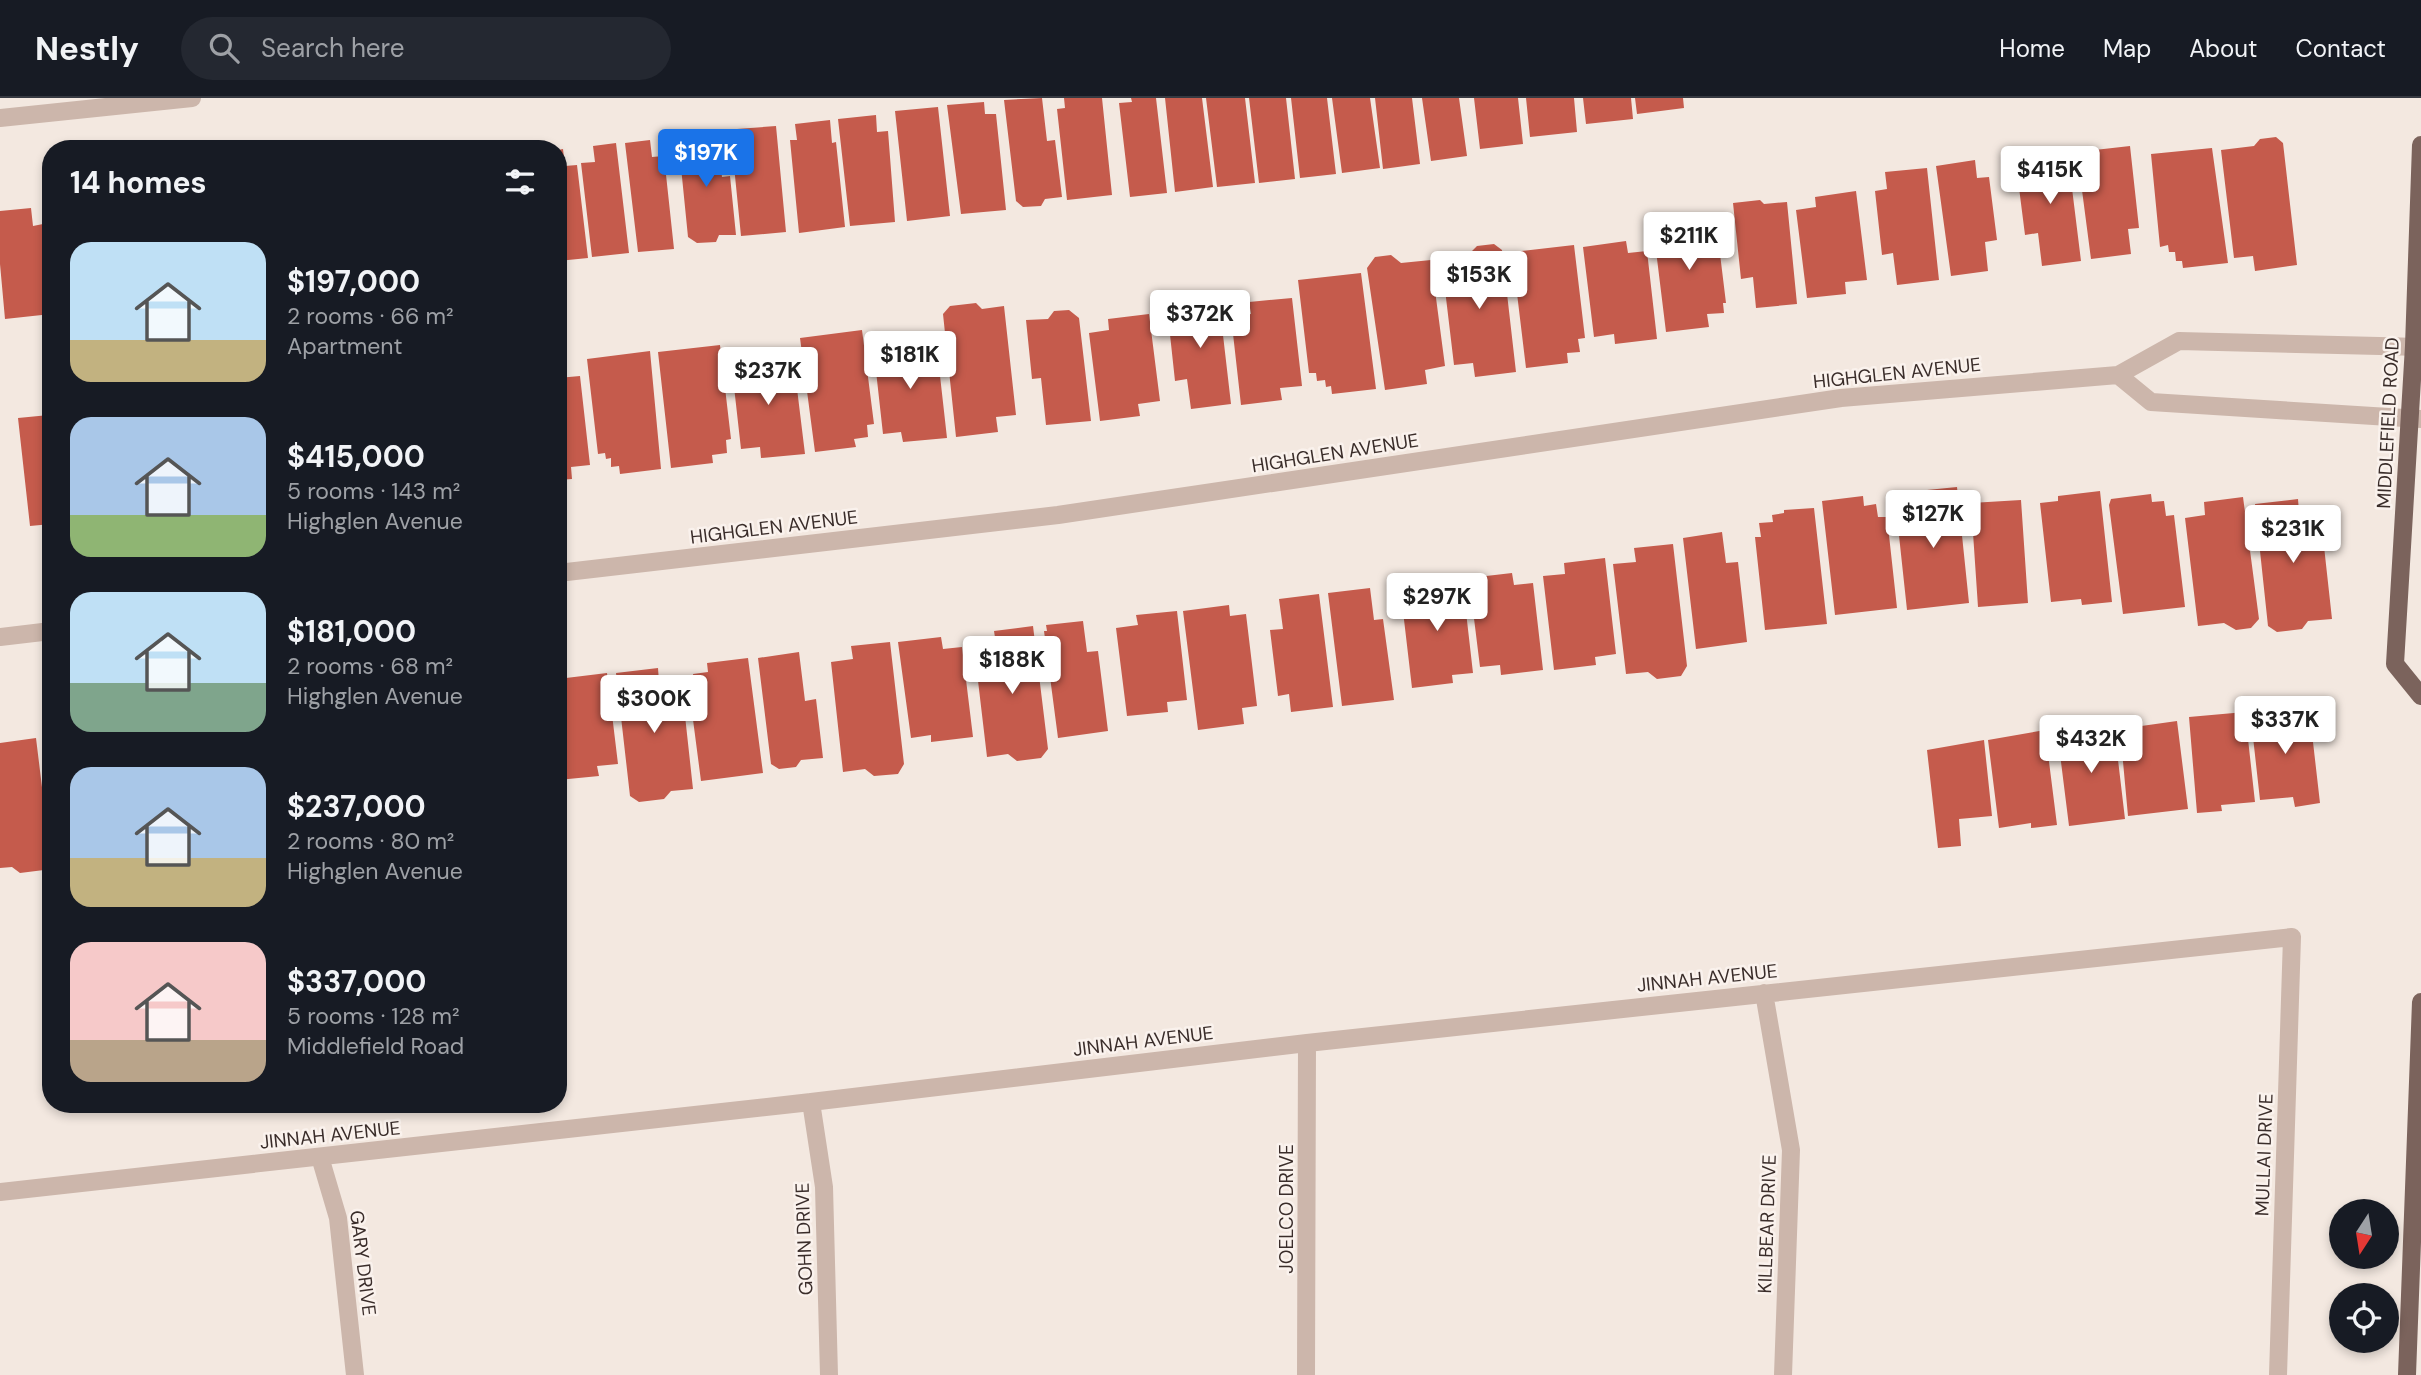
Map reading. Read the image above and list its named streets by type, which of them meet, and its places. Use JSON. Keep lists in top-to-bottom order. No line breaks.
{"streets":{"main road":["MIDDLEFIELD ROAD"],"street":["HIGHGLEN AVENUE","JINNAH AVENUE","MULLAI DRIVE","JOELCO DRIVE","KILLBEAR DRIVE","GOHN DRIVE","GARY DRIVE"]},"crossings":[["HIGHGLEN AVENUE","MIDDLEFIELD ROAD"],["JINNAH AVENUE","MULLAI DRIVE"],["JINNAH AVENUE","JOELCO DRIVE"],["JINNAH AVENUE","KILLBEAR DRIVE"],["JINNAH AVENUE","GOHN DRIVE"],["JINNAH AVENUE","GARY DRIVE"]],"north":"bottom","page":{"header":"Nestly","search":"Search here","nav":["Home","Map","About","Contact"],"price":["$197K","$415K","$211K","$153K","$372K","$181K","$237K","$127K","$231K","$297K","$188K","$300K","$337K","$432K"],"heading":"14 homes","list":[{"name":"$197,000","note":"2 rooms · 66 m² · Apartment"},{"name":"$415,000","note":"5 rooms · 143 m² · Highglen Avenue"},{"name":"$181,000","note":"2 rooms · 68 m² · Highglen Avenue"},{"name":"$237,000","note":"2 rooms · 80 m² · Highglen Avenue"},{"name":"$337,000","note":"5 rooms · 128 m² · Middlefield Road"}]}}
